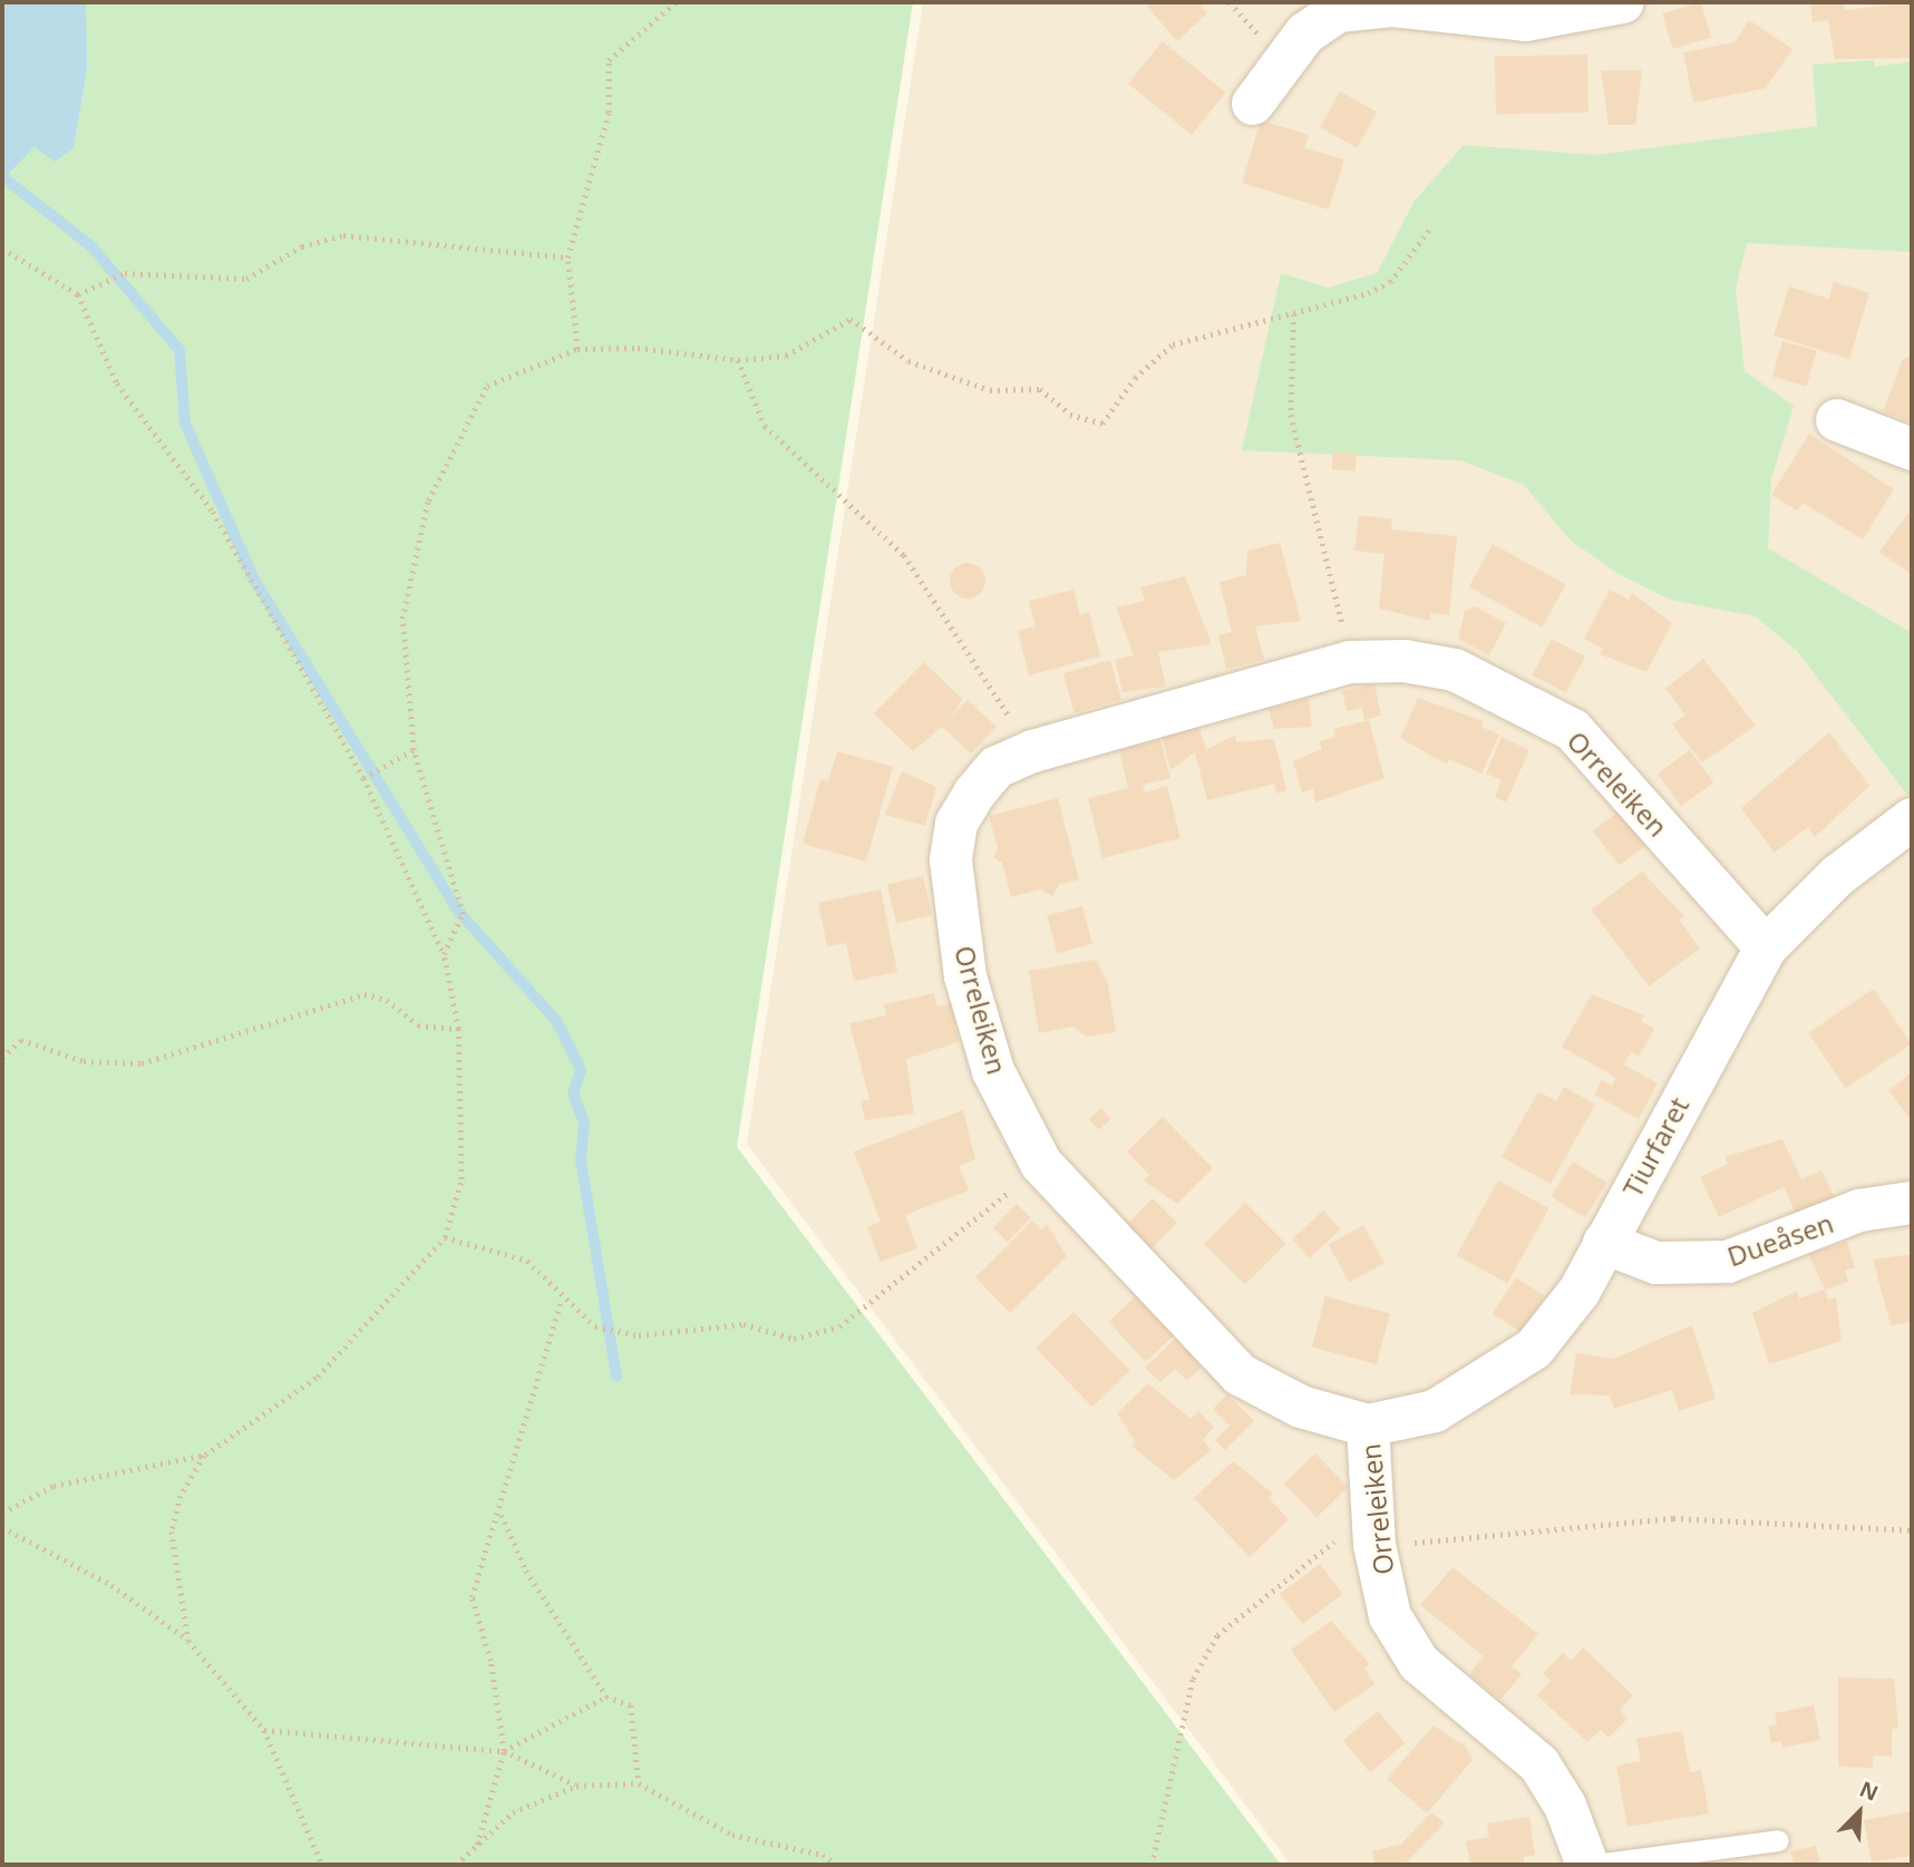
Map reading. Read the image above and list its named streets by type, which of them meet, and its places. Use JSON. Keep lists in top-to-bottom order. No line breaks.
{"streets":{"street":["Orreleiken","Tiurfaret","Dueåsen"]},"crossings":[["Orreleiken","Tiurfaret"],["Tiurfaret","Dueåsen"]],"north":"top right"}
